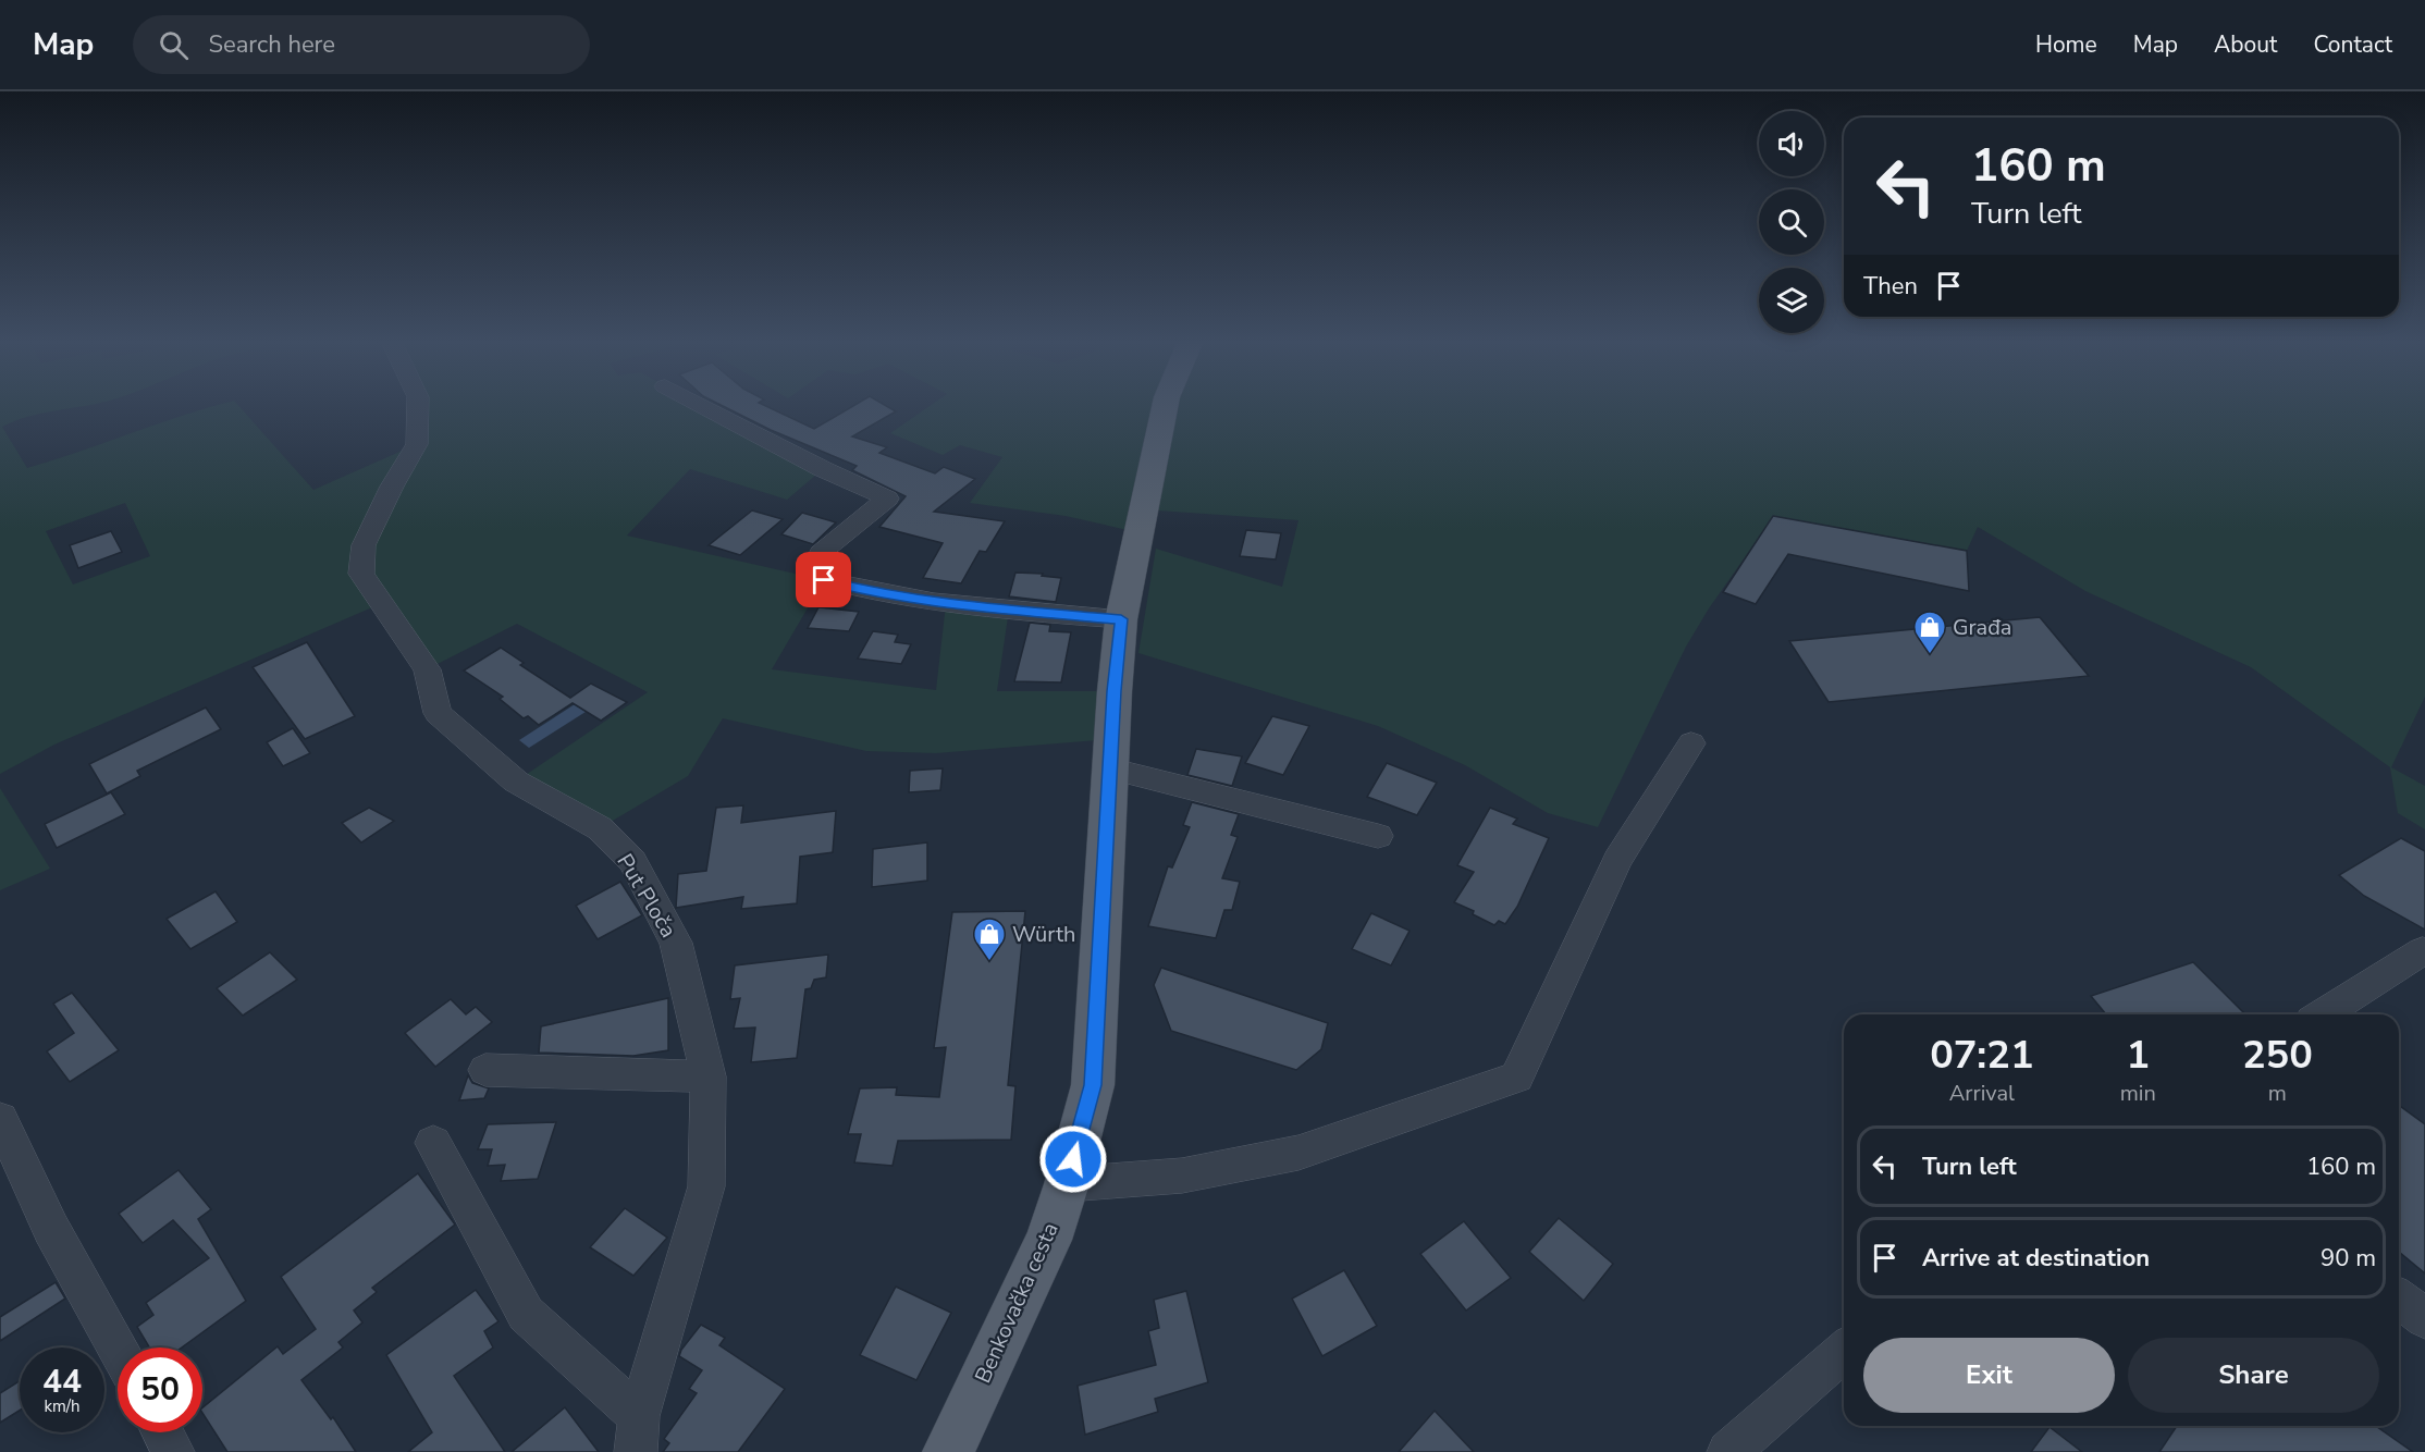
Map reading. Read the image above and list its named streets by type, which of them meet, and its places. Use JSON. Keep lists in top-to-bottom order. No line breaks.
{"streets":{"main road":["Benkovačka cesta"],"street":["Put Ploča"]},"places":{"shop":["Građa","Würth"]},"page":{"header":"Map","search":"Search here","nav":["Home","Map","About","Contact"],"turn":["160 m","Turn left"],"then":"Then","eta":["07:21","Arrival","1","min","250","m"],"list":[{"name":"Turn left","value":"160 m"},{"name":"Arrive at destination","value":"90 m"}],"buttons":["Exit","Share"],"speed":"44 km/h","limit":"50"}}
